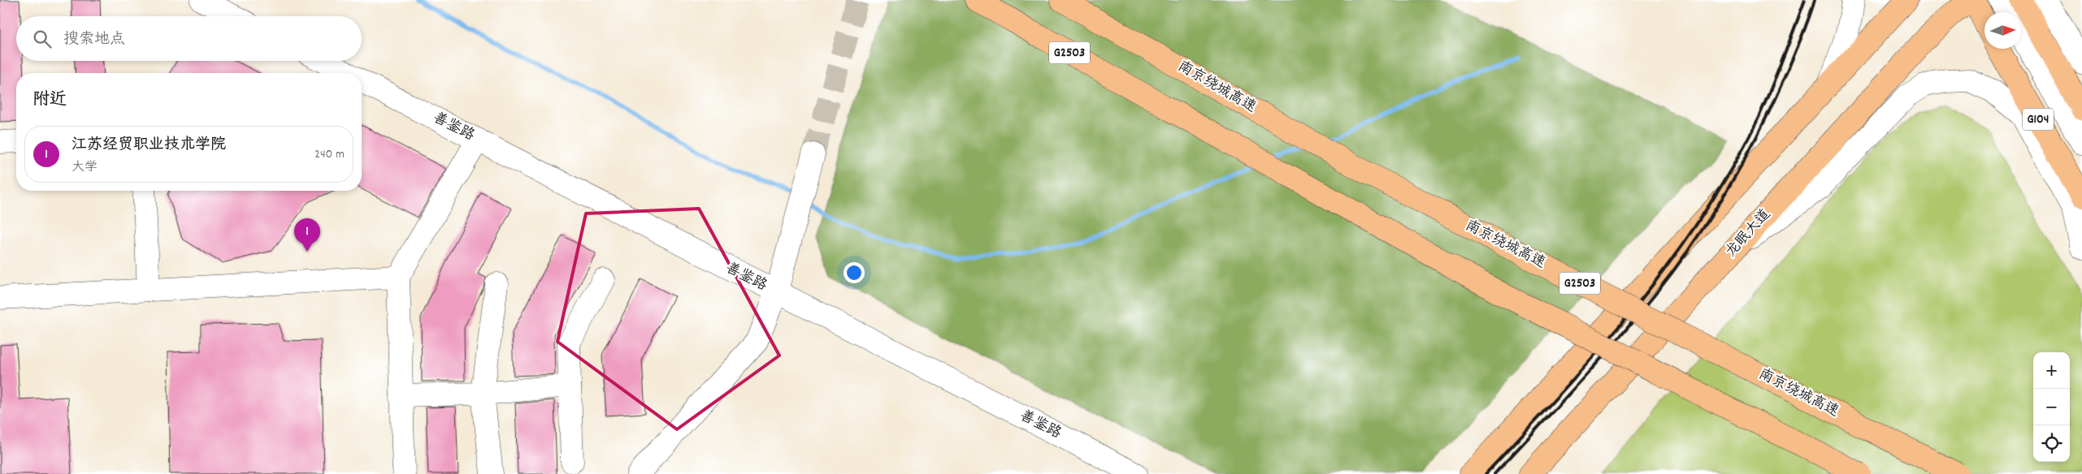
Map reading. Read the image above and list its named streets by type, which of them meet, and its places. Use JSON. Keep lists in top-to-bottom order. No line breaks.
{"streets":{"main road":["G2503","南京绕城高速","G104","龙眠大道"],"street":["善鉴路"]},"crossings":[["G104","龙眠大道"]],"north":"right","page":{"search":"搜索地点","heading":"附近","list":[{"mark":"1","name":"江苏经贸职业技术学院","note":"大学","value":"240 m"}],"pins":"1","map_buttons":["+","−"]}}
